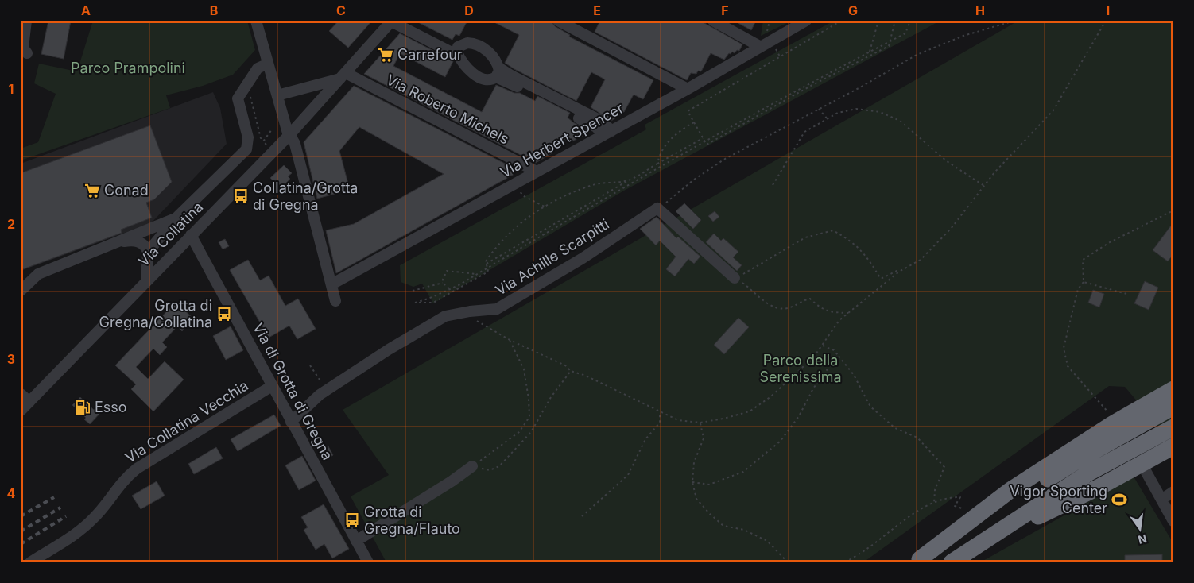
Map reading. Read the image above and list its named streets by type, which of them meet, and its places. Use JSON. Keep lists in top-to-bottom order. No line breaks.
{"streets":{"street":["Via Roberto Michels","Via Herbert Spencer","Via Collatina","Via Achille Scarpitti","Via di Grotta di Gregna","Via Collatina Vecchia"]},"crossings":[["Via Roberto Michels","Via Herbert Spencer"],["Via Roberto Michels","Via Collatina"],["Via Collatina","Via di Grotta di Gregna"],["Via Achille Scarpitti","Via di Grotta di Gregna"],["Via di Grotta di Gregna","Via Collatina Vecchia"]],"parks":["Parco Prampolini","Parco della Serenissima"],"places":{"supermarket":["Carrefour","Conad"],"bus stop":["Collatina/Grotta di Gregna","Grotta di Gregna/Collatina","Grotta di Gregna/Flauto"],"fuel station":["Esso"],"sports":["Vigor Sporting Center"]},"north":"bottom","grid":{"columns":["A","B","C","D","E","F","G","H","I"],"rows":["1","2","3","4"]}}
